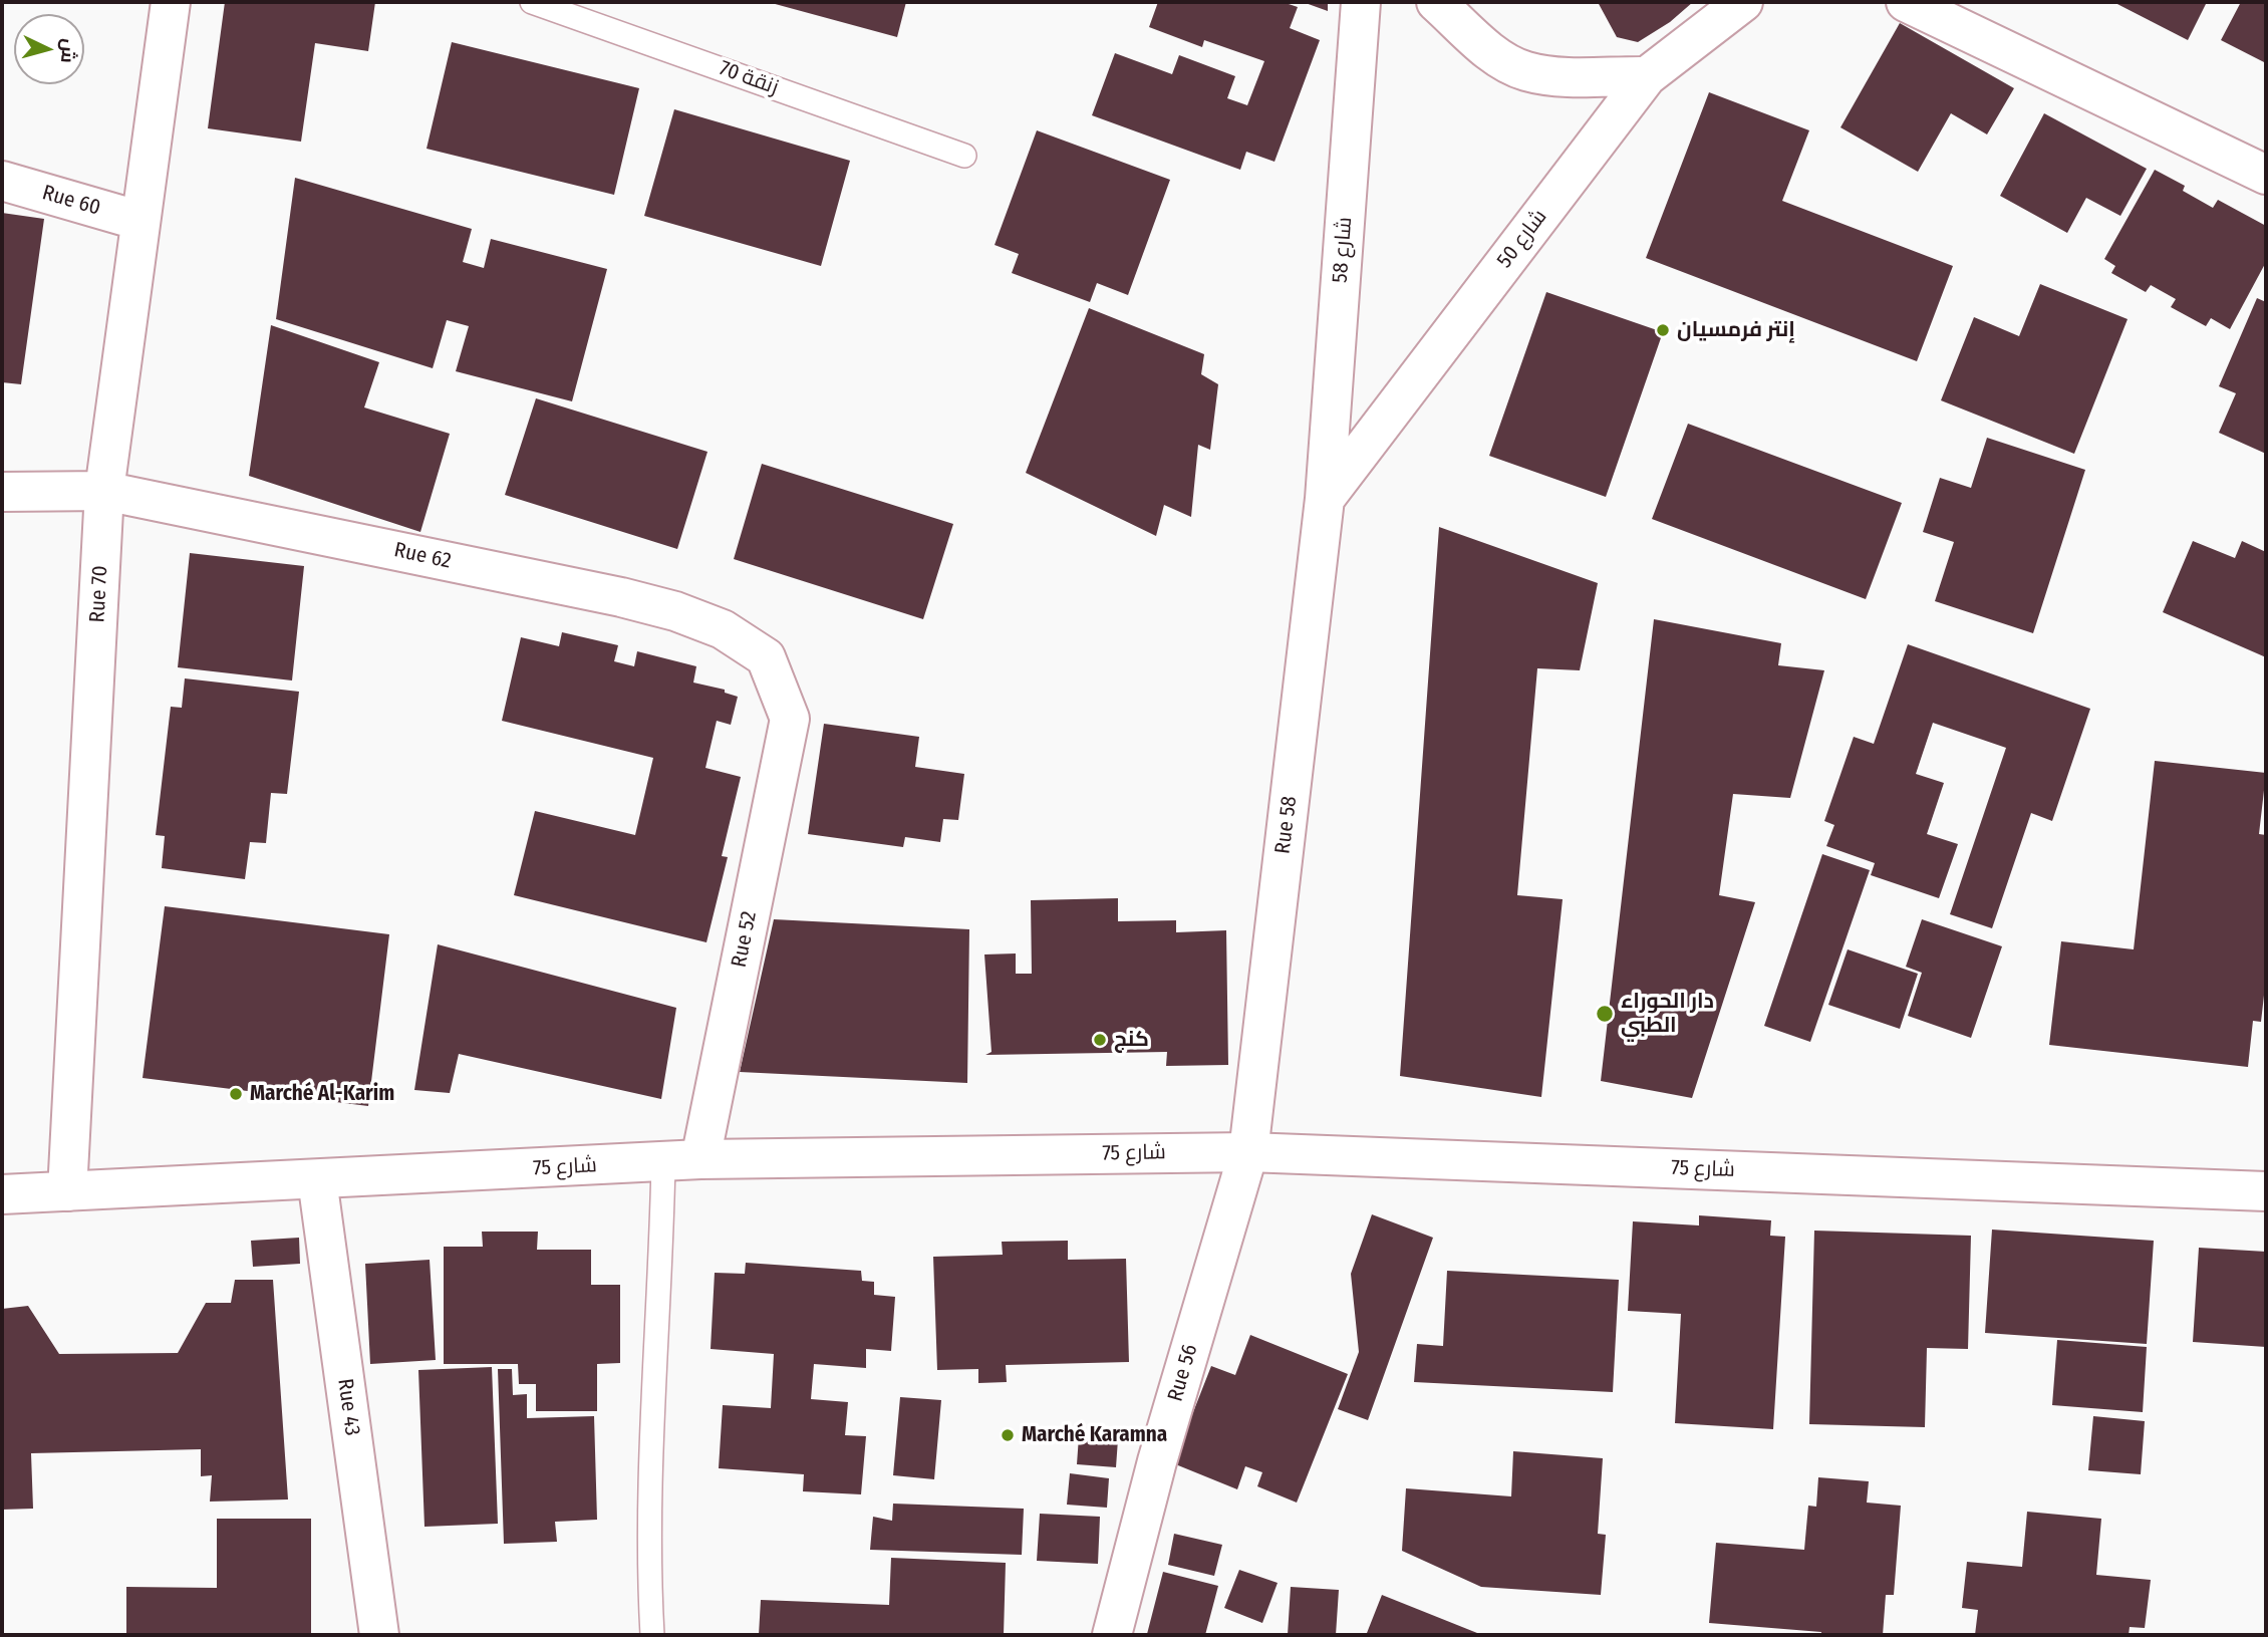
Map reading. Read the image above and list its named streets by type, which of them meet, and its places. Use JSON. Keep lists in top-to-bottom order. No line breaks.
{"streets":{"street":["Rue 60","شارع 50","شارع 58","Rue 62","Rue 70","Rue 58","Rue 52","شارع 75","Rue 56","Rue 43"],"lane":["زنقة 70"]},"crossings":[["Rue 60","Rue 70"],["شارع 50","شارع 58"],["شارع 50","Rue 58"],["شارع 58","Rue 58"],["Rue 62","Rue 70"],["Rue 62","Rue 52"],["Rue 70","شارع 75"],["Rue 58","شارع 75"],["Rue 58","Rue 56"],["Rue 52","شارع 75"],["شارع 75","Rue 56"],["شارع 75","Rue 43"]],"places":["إنتر فرمسيان","دار الحوراء الطبي","كنج","Marché Al-Karim","Marché Karamna"],"north":"right"}
